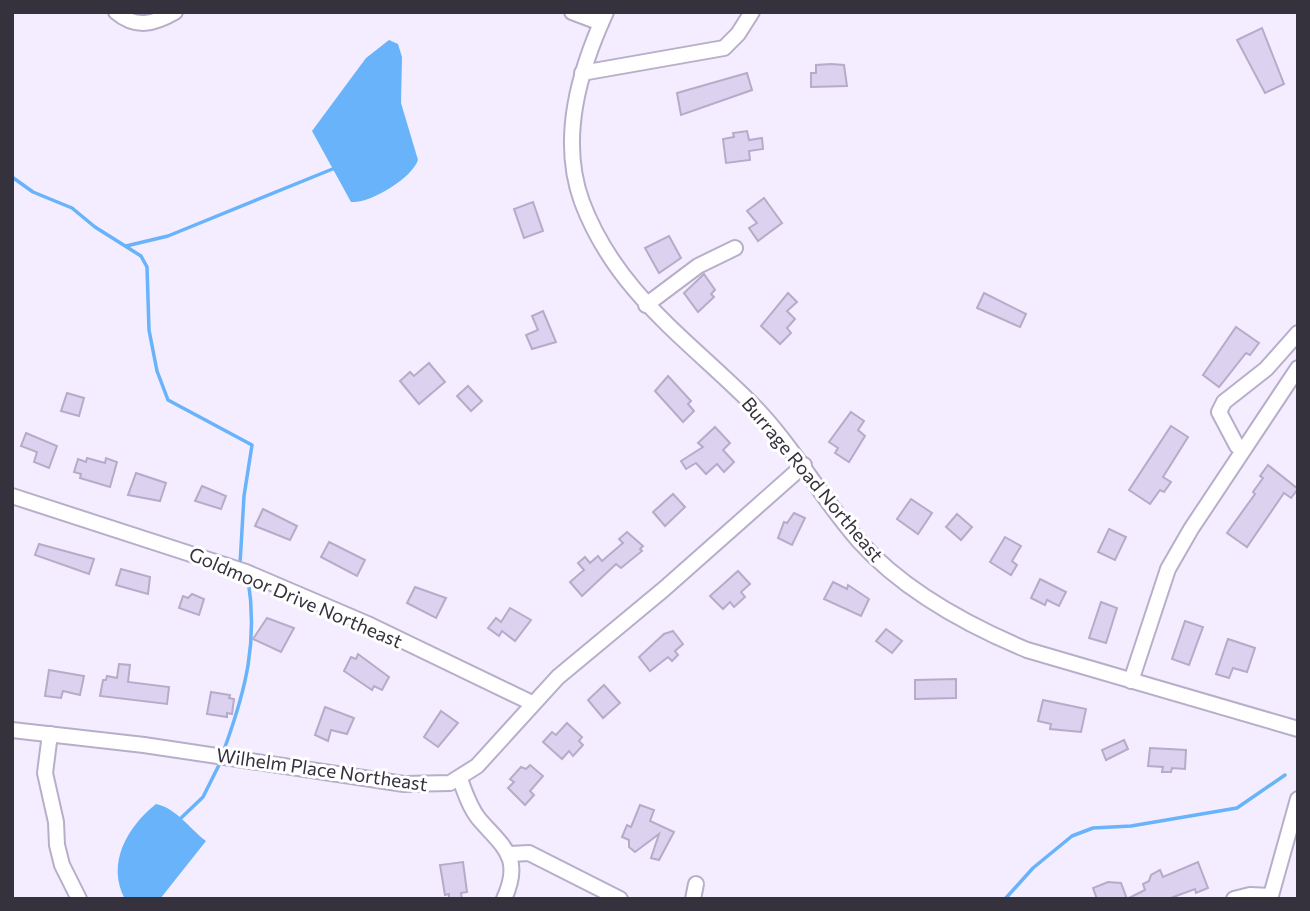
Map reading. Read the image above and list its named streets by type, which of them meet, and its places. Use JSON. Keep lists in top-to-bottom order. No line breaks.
{"streets":{"street":["Burrage Road Northeast","Goldmoor Drive Northeast","Wilhelm Place Northeast"]}}
